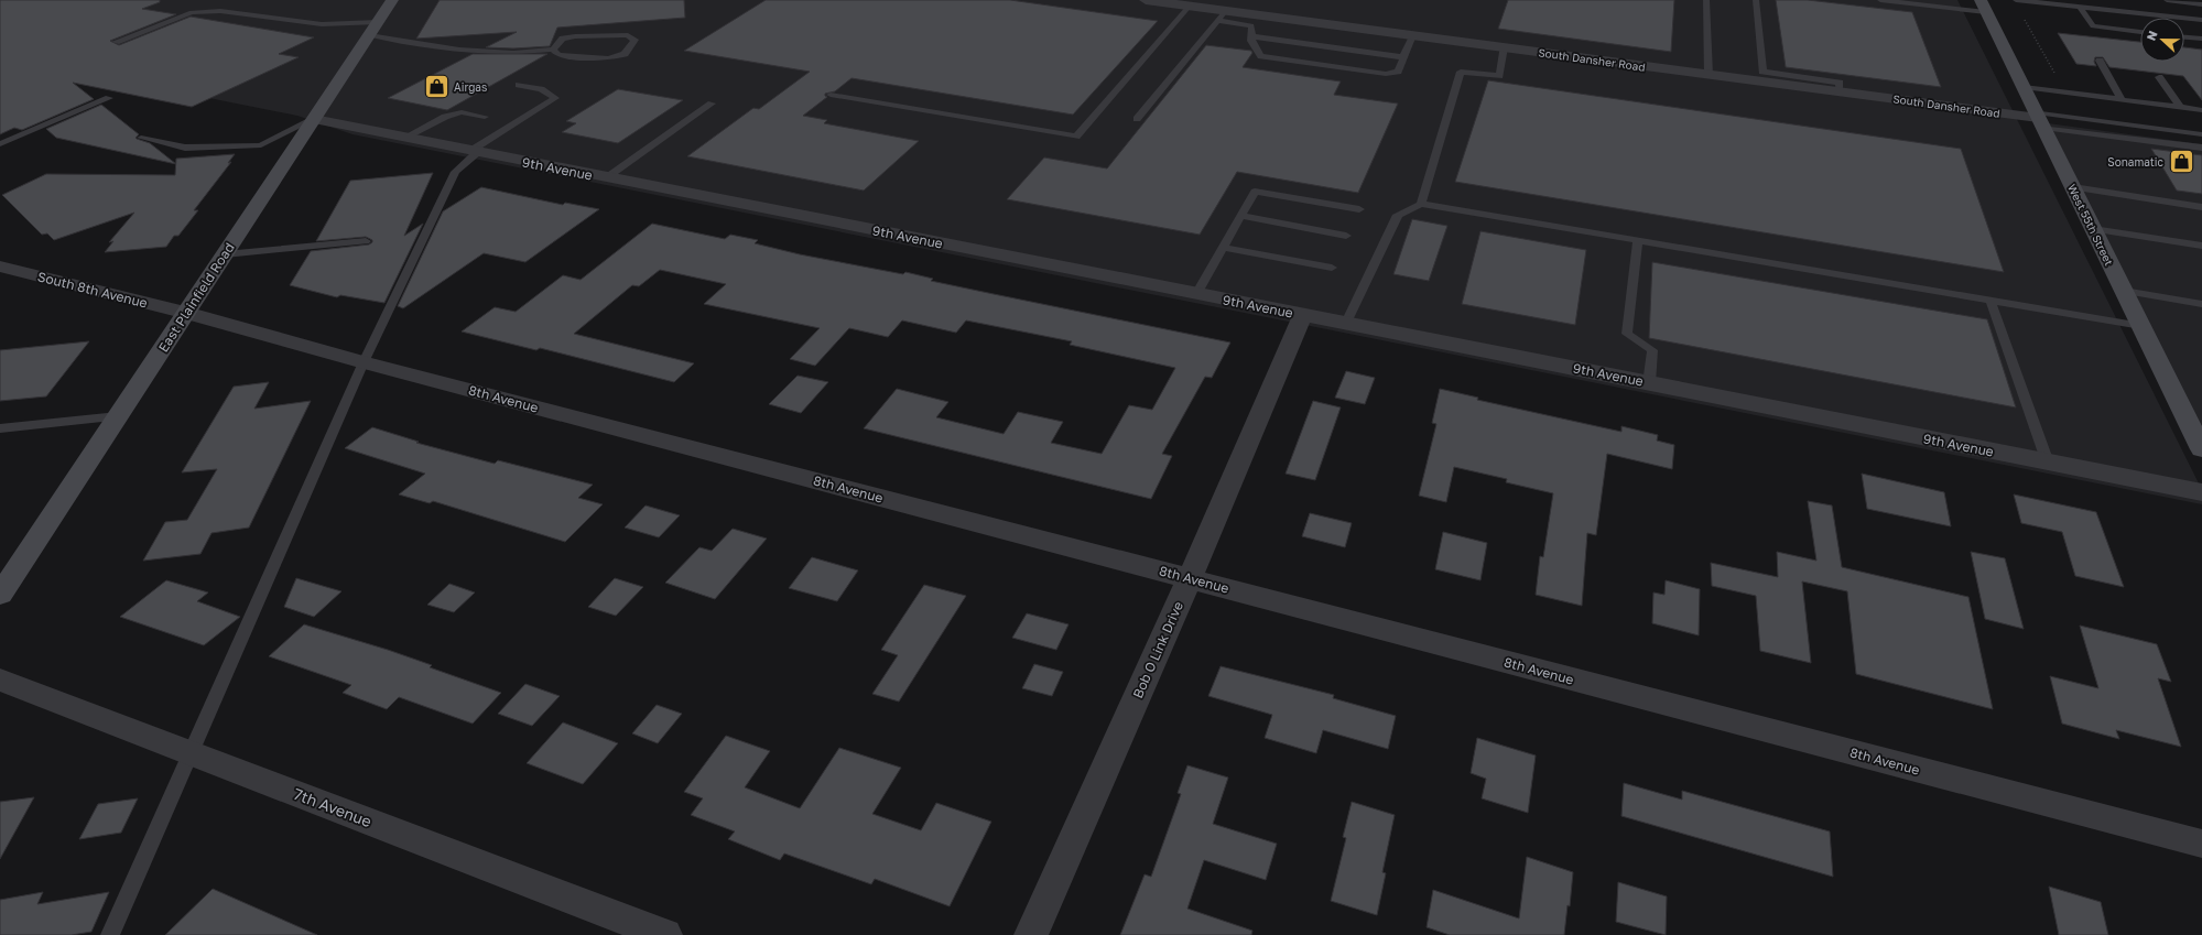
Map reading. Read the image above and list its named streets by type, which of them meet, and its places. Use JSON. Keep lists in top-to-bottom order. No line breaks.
{"streets":{"main road":["West 55th Street","East Plainfield Road"],"street":["South Dansher Road","9th Avenue","South 8th Avenue","8th Avenue","Bob O Link Drive","7th Avenue"]},"crossings":[["South Dansher Road","West 55th Street"],["9th Avenue","East Plainfield Road"],["9th Avenue","Bob O Link Drive"],["South 8th Avenue","East Plainfield Road"],["South 8th Avenue","8th Avenue"],["East Plainfield Road","8th Avenue"],["8th Avenue","Bob O Link Drive"]],"places":{"shop":["Airgas","Sonamatic"]},"north":"left"}
